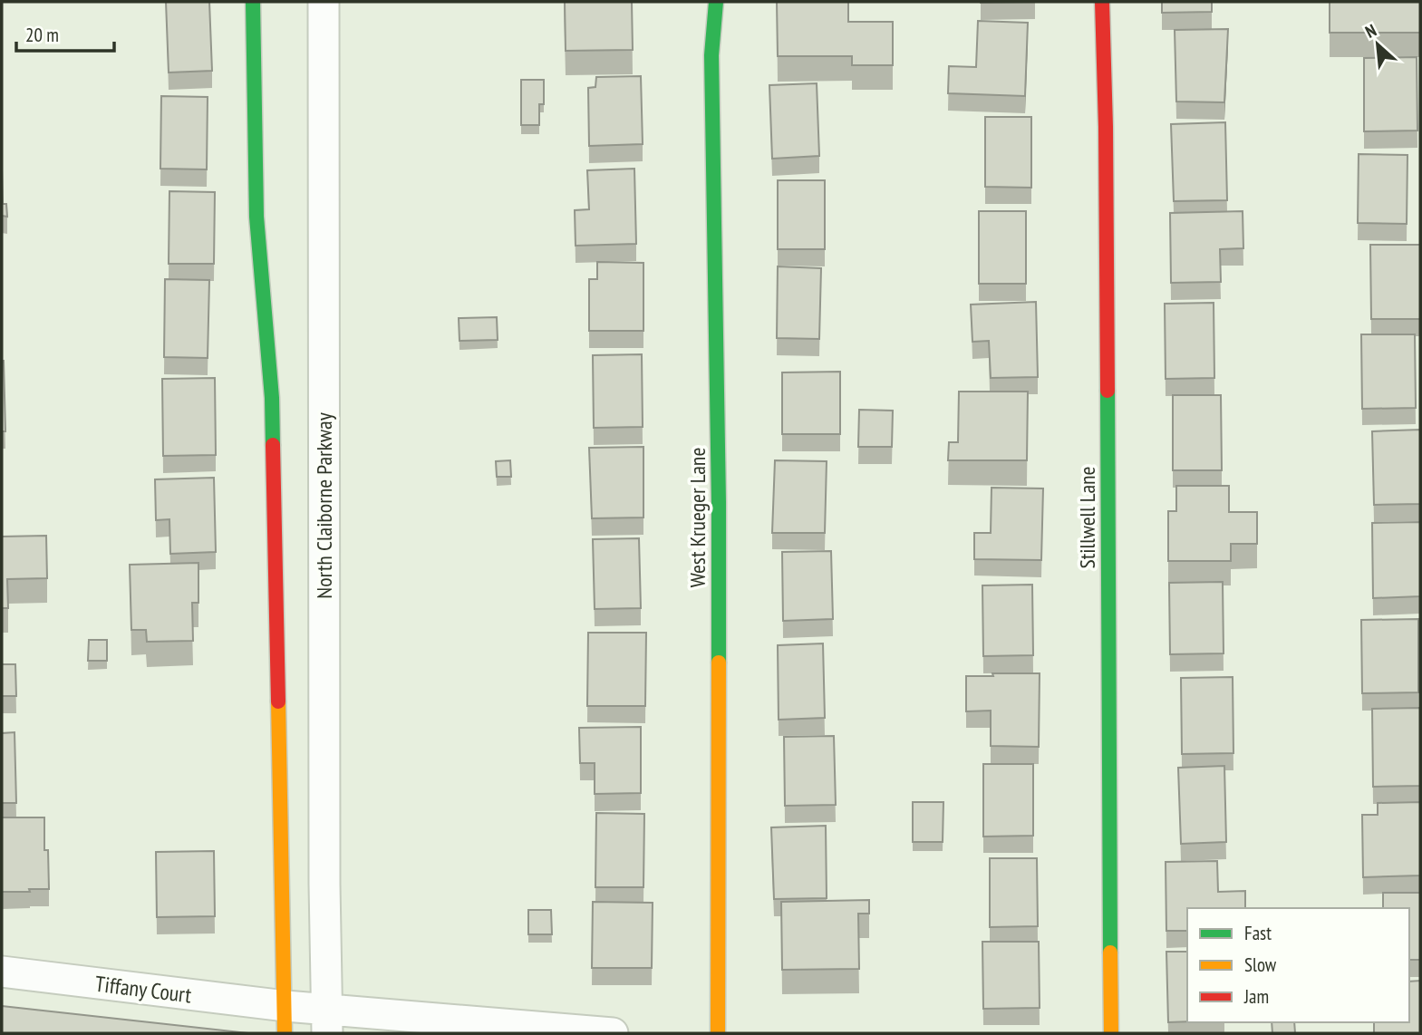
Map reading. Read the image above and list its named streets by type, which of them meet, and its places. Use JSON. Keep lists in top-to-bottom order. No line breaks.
{"streets":{"street":["North Claiborne Parkway","West Krueger Lane","Stillwell Lane","Tiffany Court"]},"crossings":[["North Claiborne Parkway","Tiffany Court"]],"legend":["Fast","Slow","Jam"],"scale_bar":"20 m","north":"top left"}
